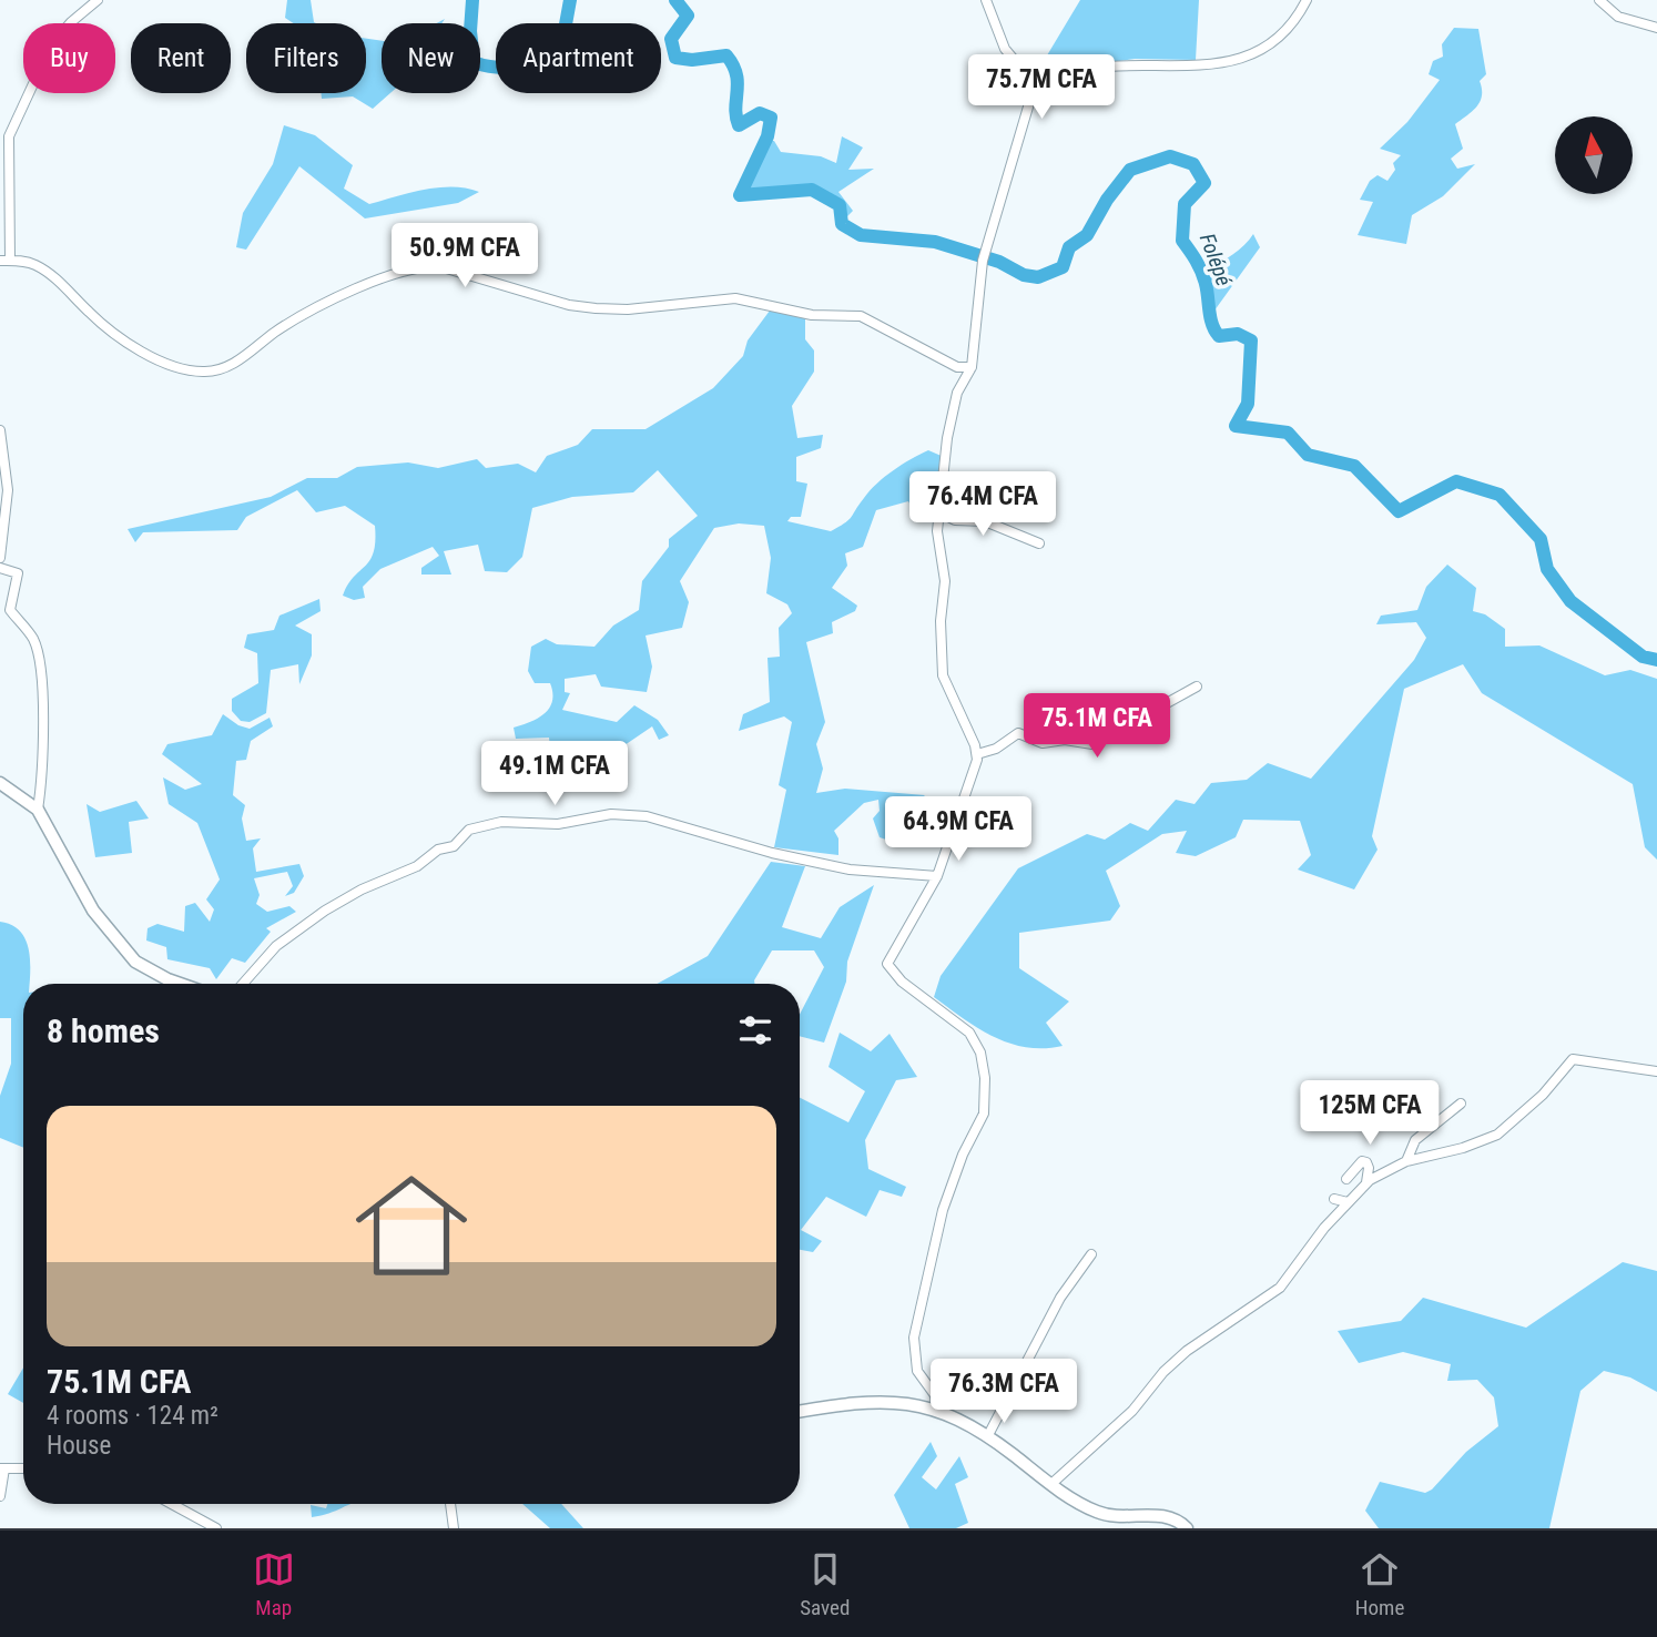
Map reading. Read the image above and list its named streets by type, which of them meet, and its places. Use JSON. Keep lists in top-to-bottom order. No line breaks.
{"water":["Folépé"],"north":"top","page":{"chip":["Buy","Rent","Filters","New","Apartment"],"price":["75.7M CFA","50.9M CFA","76.4M CFA","75.1M CFA","49.1M CFA","64.9M CFA","125M CFA","76.3M CFA"],"heading":"8 homes","list":[{"name":"75.1M CFA","note":"4 rooms · 124 m² · House"}],"tabs":["Map","Saved","Home"]}}
